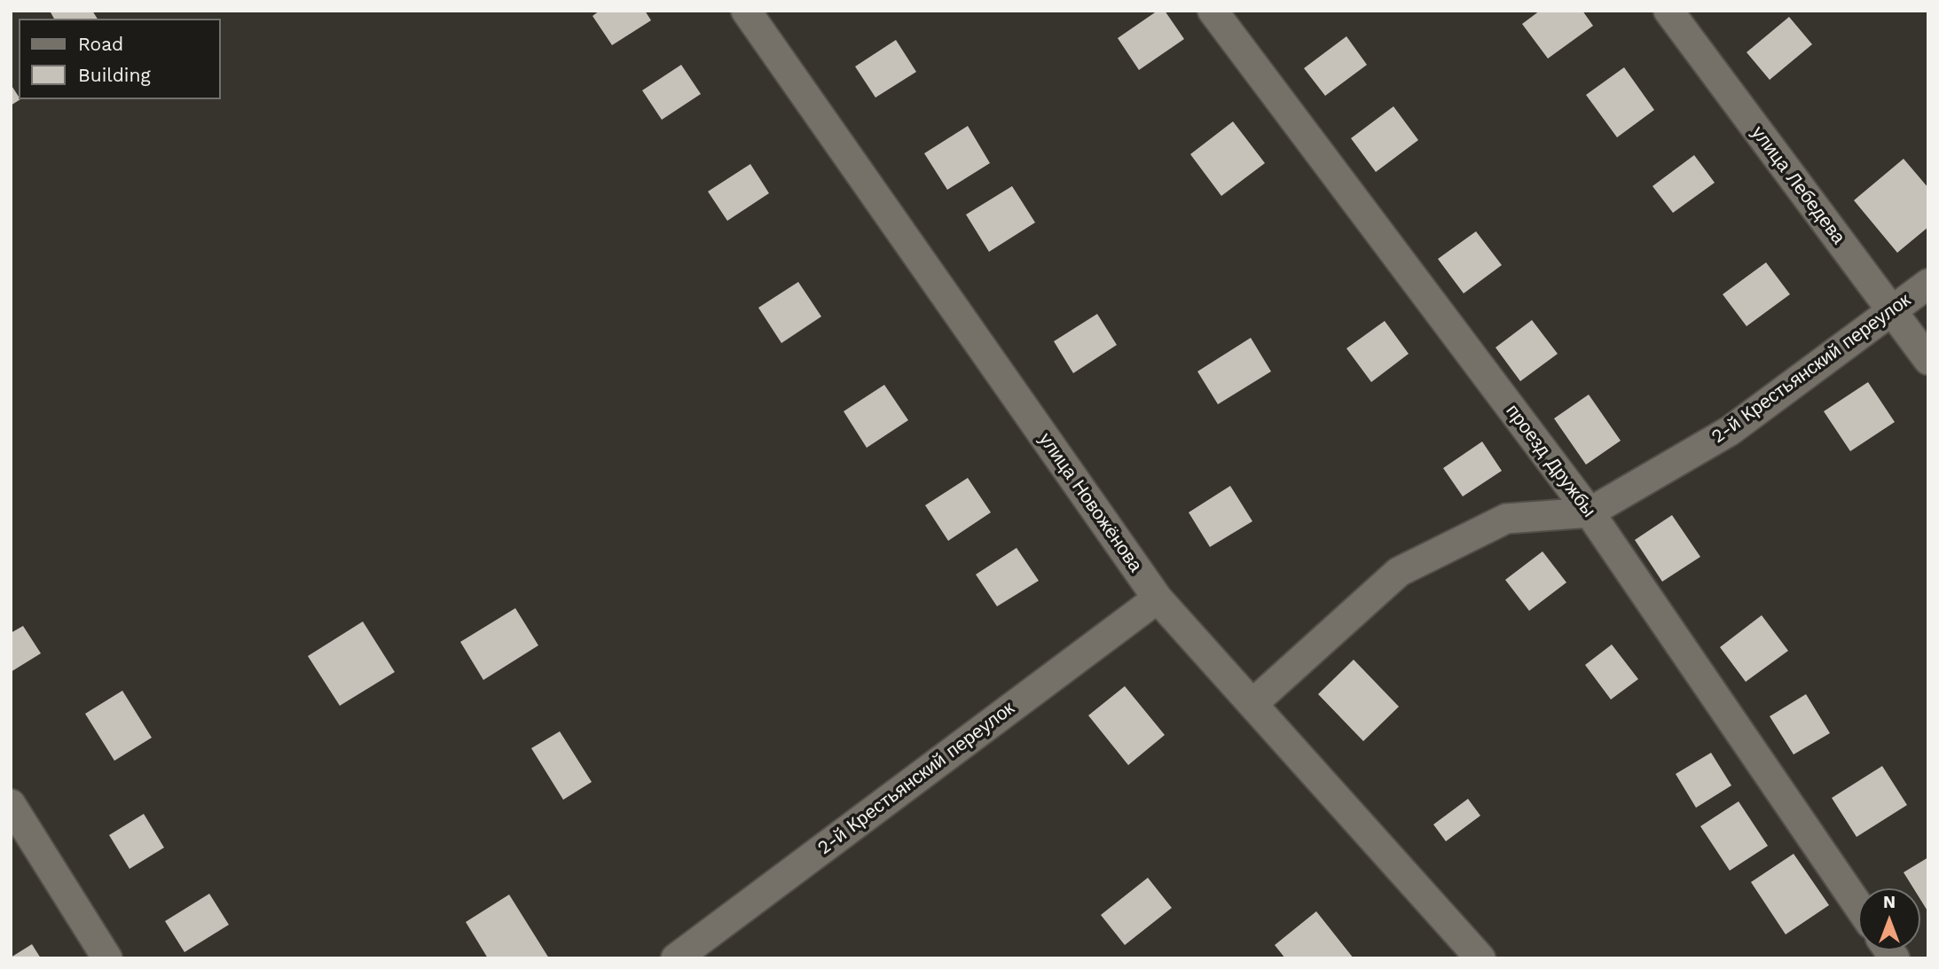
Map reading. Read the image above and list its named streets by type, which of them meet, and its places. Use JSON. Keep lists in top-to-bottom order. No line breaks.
{"streets":{"street":["улица Лебедева","2-й Крестьянский переулок","проезд Дружбы","улица Новожёнова"]},"crossings":[["улица Лебедева","2-й Крестьянский переулок"],["2-й Крестьянский переулок","проезд Дружбы"],["2-й Крестьянский переулок","улица Новожёнова"]],"legend":["Road","Building"],"north":"top"}
